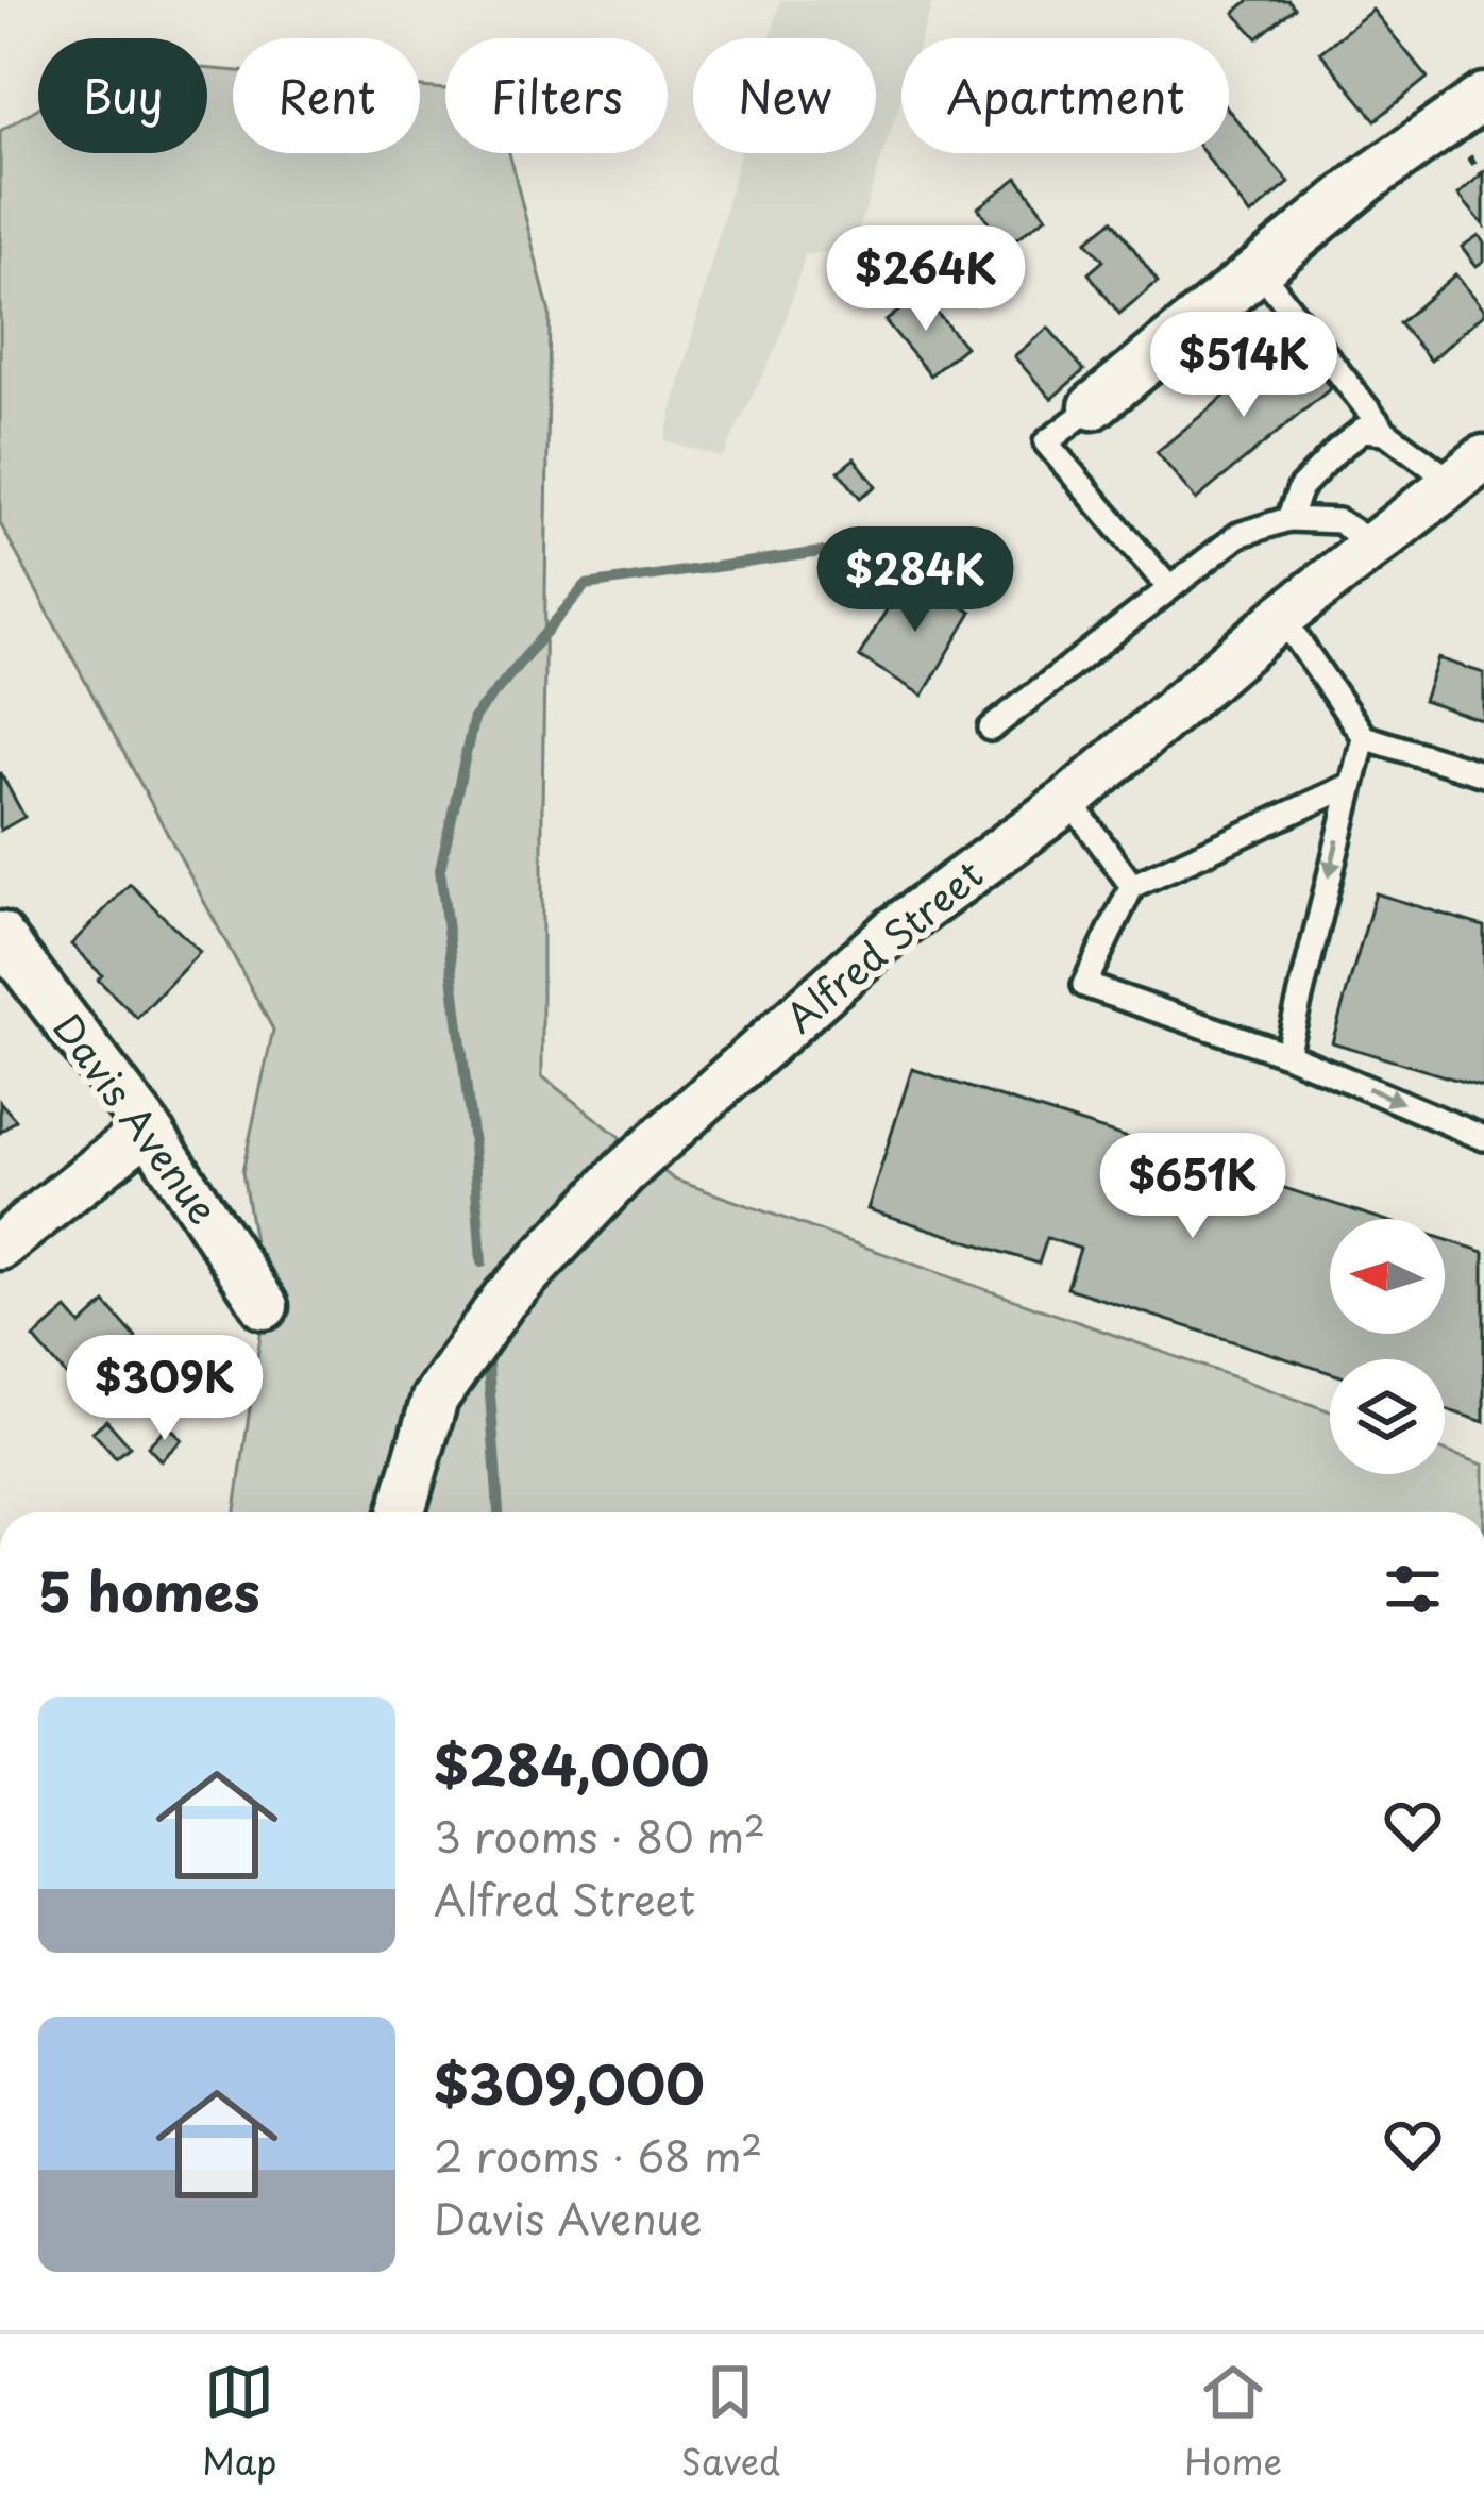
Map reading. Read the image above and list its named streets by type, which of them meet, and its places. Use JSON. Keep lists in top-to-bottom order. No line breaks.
{"streets":{"street":["Alfred Street","Davis Avenue"]},"north":"left","page":{"chip":["Buy","Rent","Filters","New","Apartment"],"price":["$264K","$514K","$284K","$651K","$309K"],"heading":"5 homes","list":[{"name":"$284,000","note":"3 rooms · 80 m² · Alfred Street"},{"name":"$309,000","note":"2 rooms · 68 m² · Davis Avenue"}],"tabs":["Map","Saved","Home"]}}
